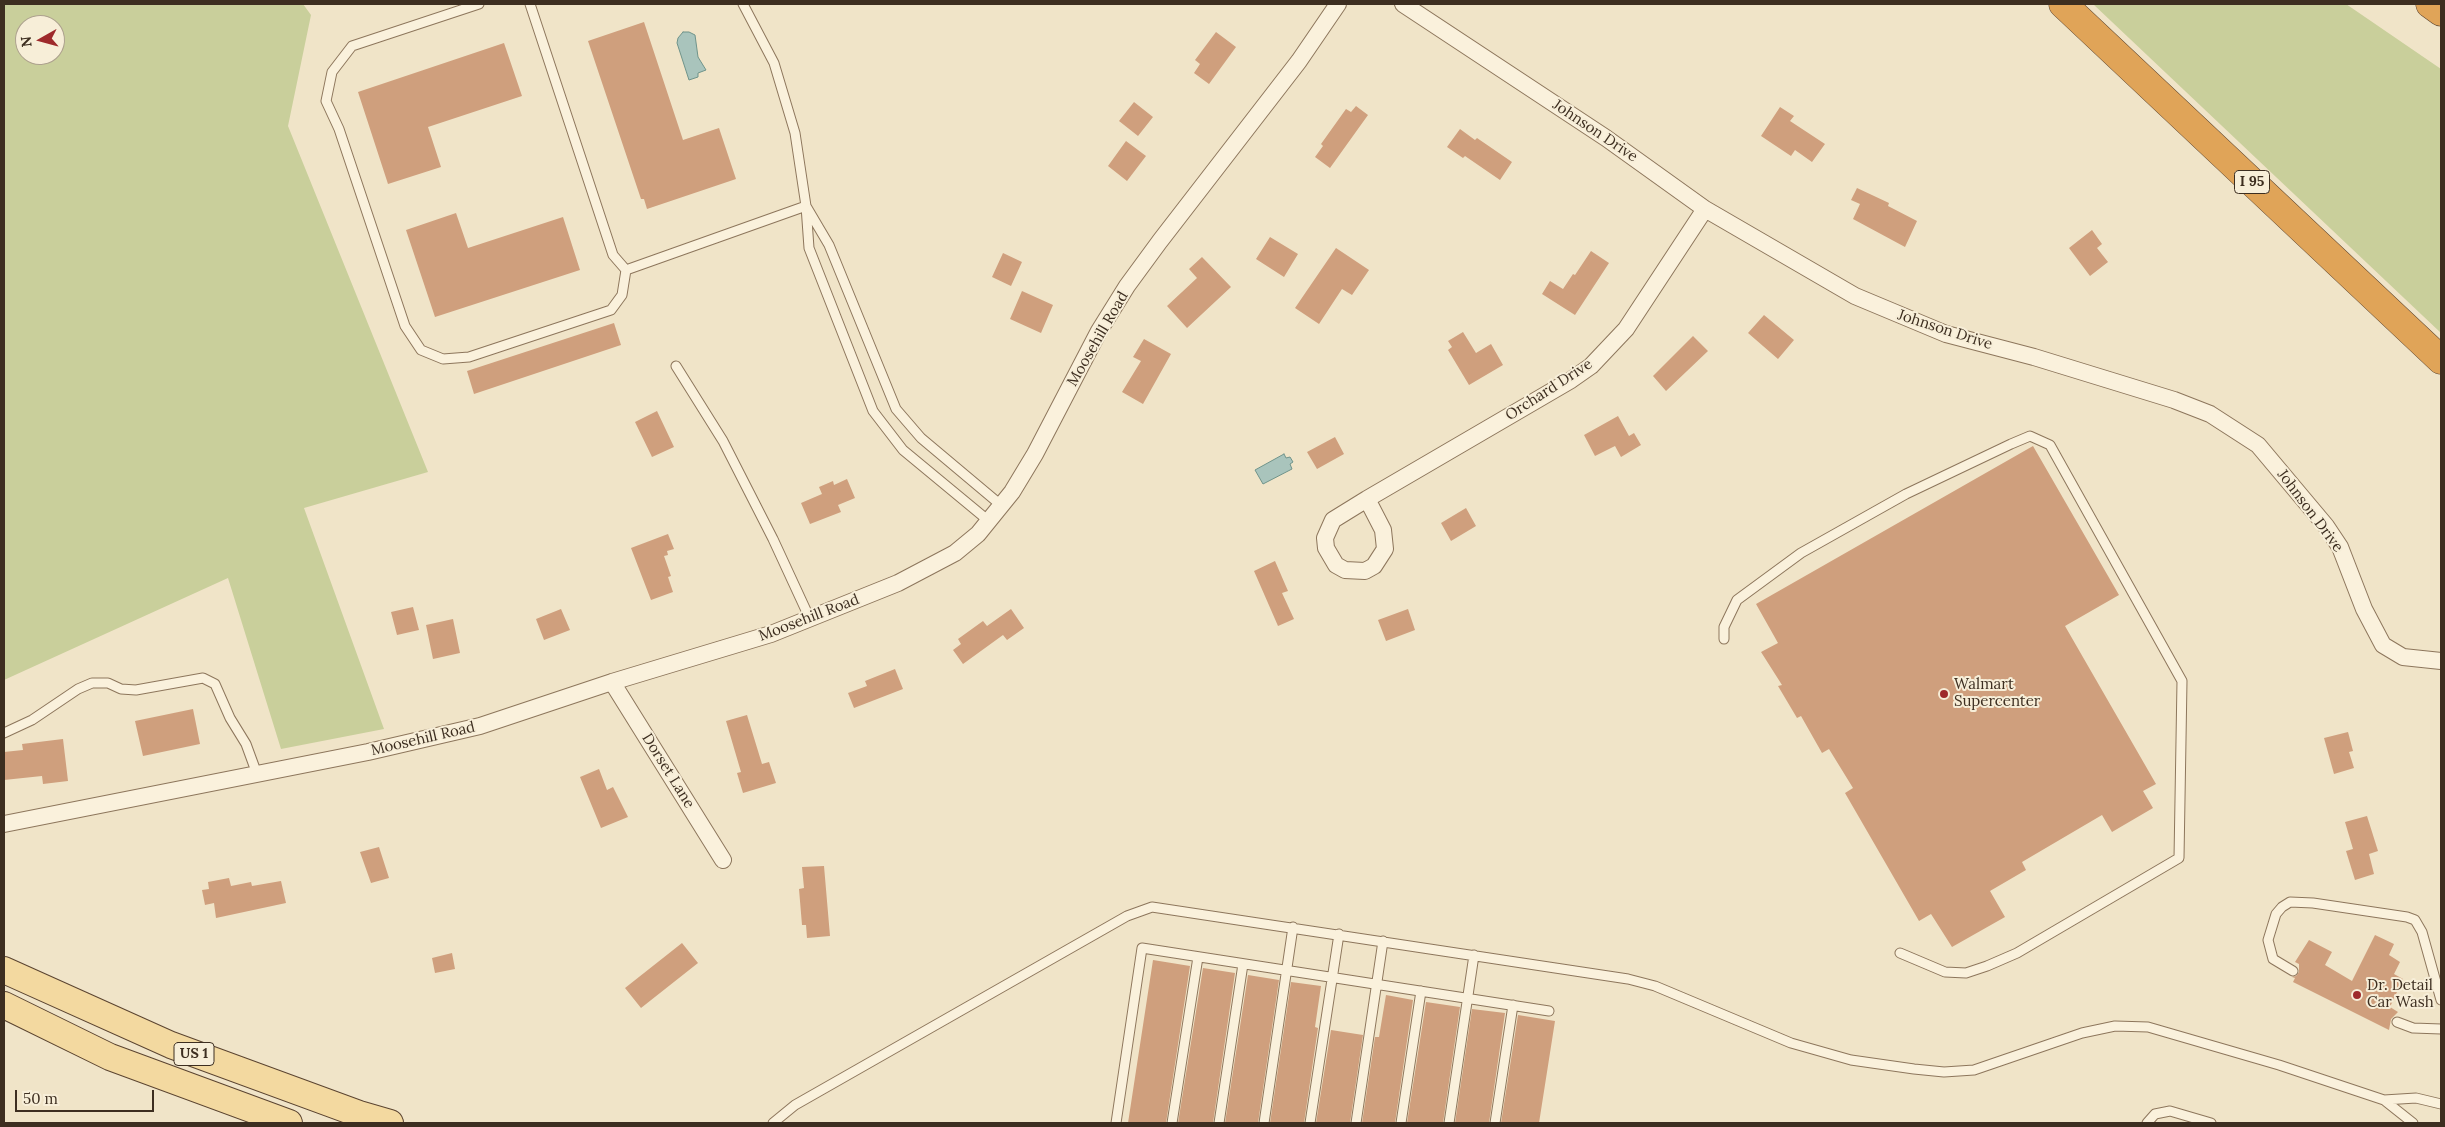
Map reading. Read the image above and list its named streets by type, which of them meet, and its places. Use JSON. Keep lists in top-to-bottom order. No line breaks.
{"streets":{"highway":["I 95"],"main road":["US 1"],"street":["Johnson Drive","Moosehill Road","Orchard Drive","Dorset Lane"]},"crossings":[["Johnson Drive","Orchard Drive"],["Moosehill Road","Dorset Lane"]],"places":["Walmart Supercenter","Dr. Detail Car Wash"],"scale_bar":"50 m","north":"left"}
